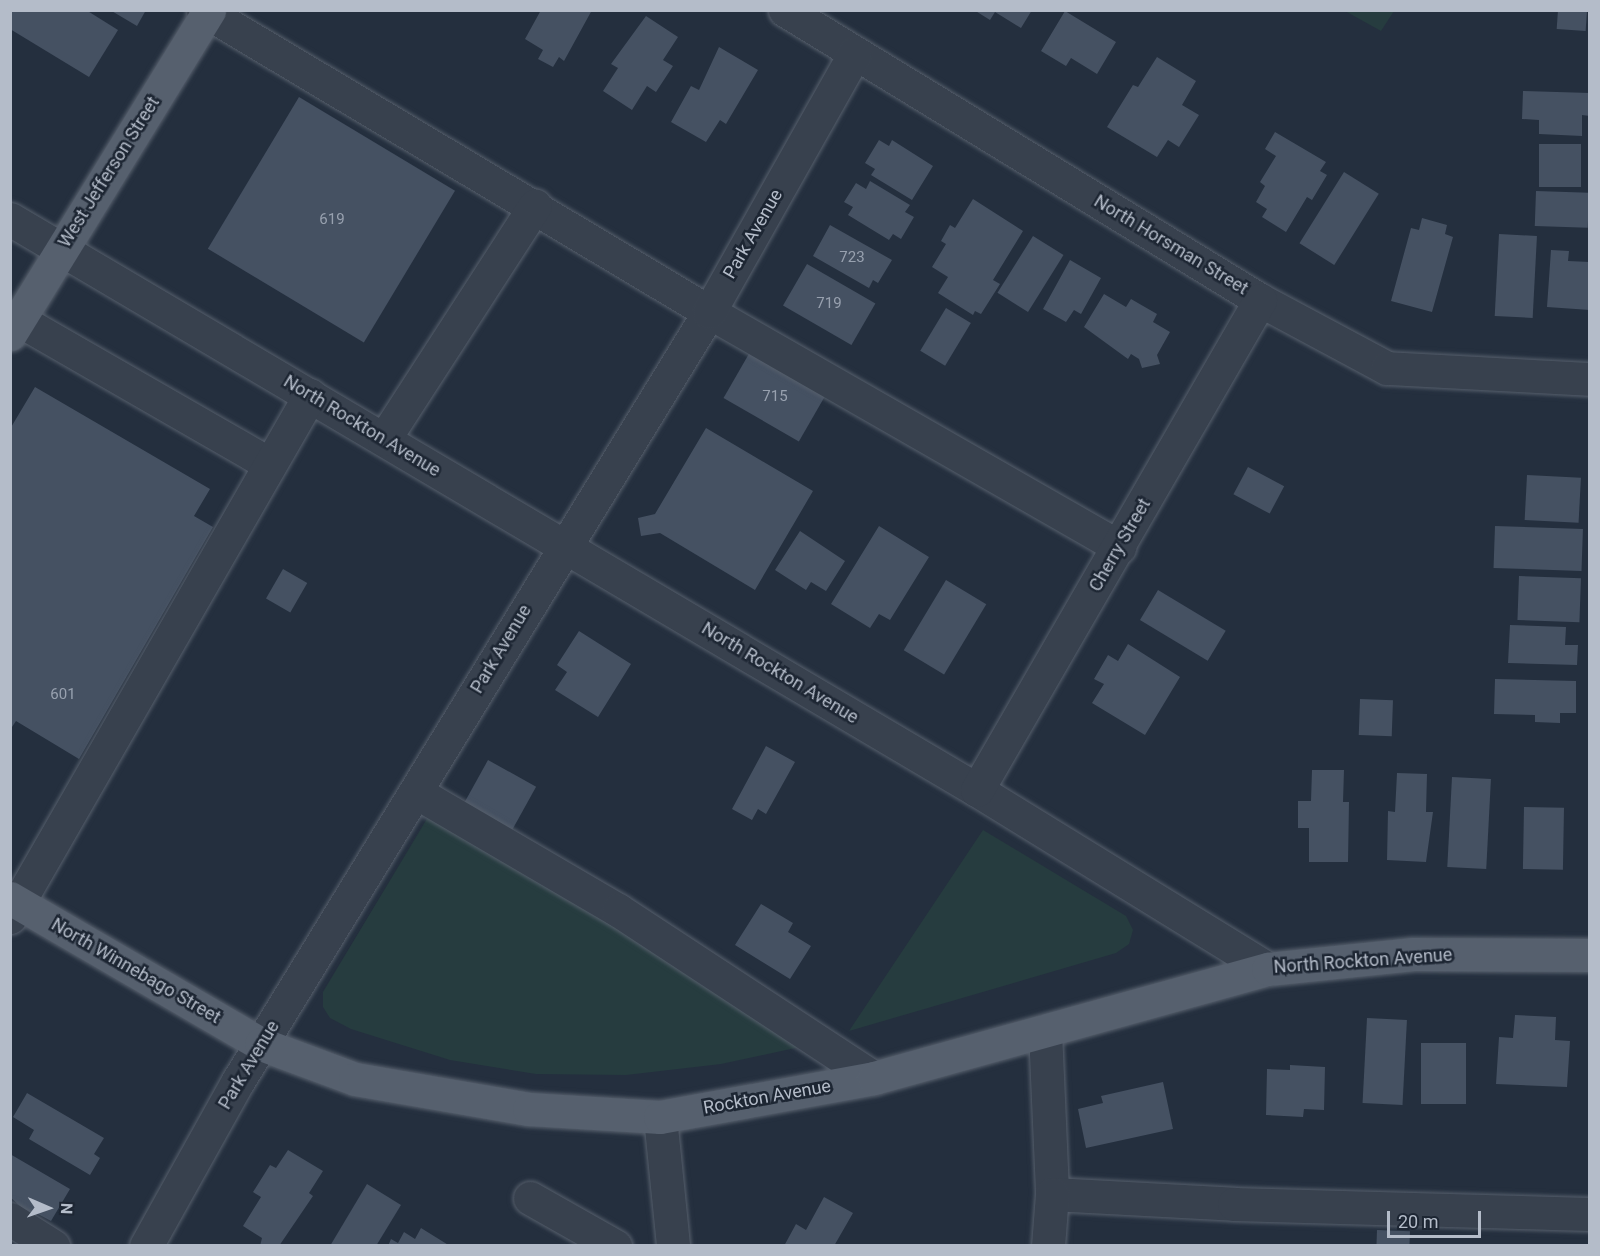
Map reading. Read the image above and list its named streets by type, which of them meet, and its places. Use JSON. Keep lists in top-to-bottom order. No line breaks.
{"streets":{"main road":["West Jefferson Street","North Rockton Avenue","North Winnebago Street","Rockton Avenue"],"street":["Park Avenue","North Horsman Street","Cherry Street"]},"crossings":[["West Jefferson Street","North Rockton Avenue"],["Park Avenue","North Horsman Street"],["Park Avenue","North Rockton Avenue"],["Park Avenue","North Winnebago Street"],["Park Avenue","Rockton Avenue"],["North Horsman Street","Cherry Street"],["North Rockton Avenue","Cherry Street"],["North Rockton Avenue","Rockton Avenue"],["North Winnebago Street","Rockton Avenue"]],"house_numbers":["619","723","719","715","601"],"scale_bar":"20 m","north":"right"}
